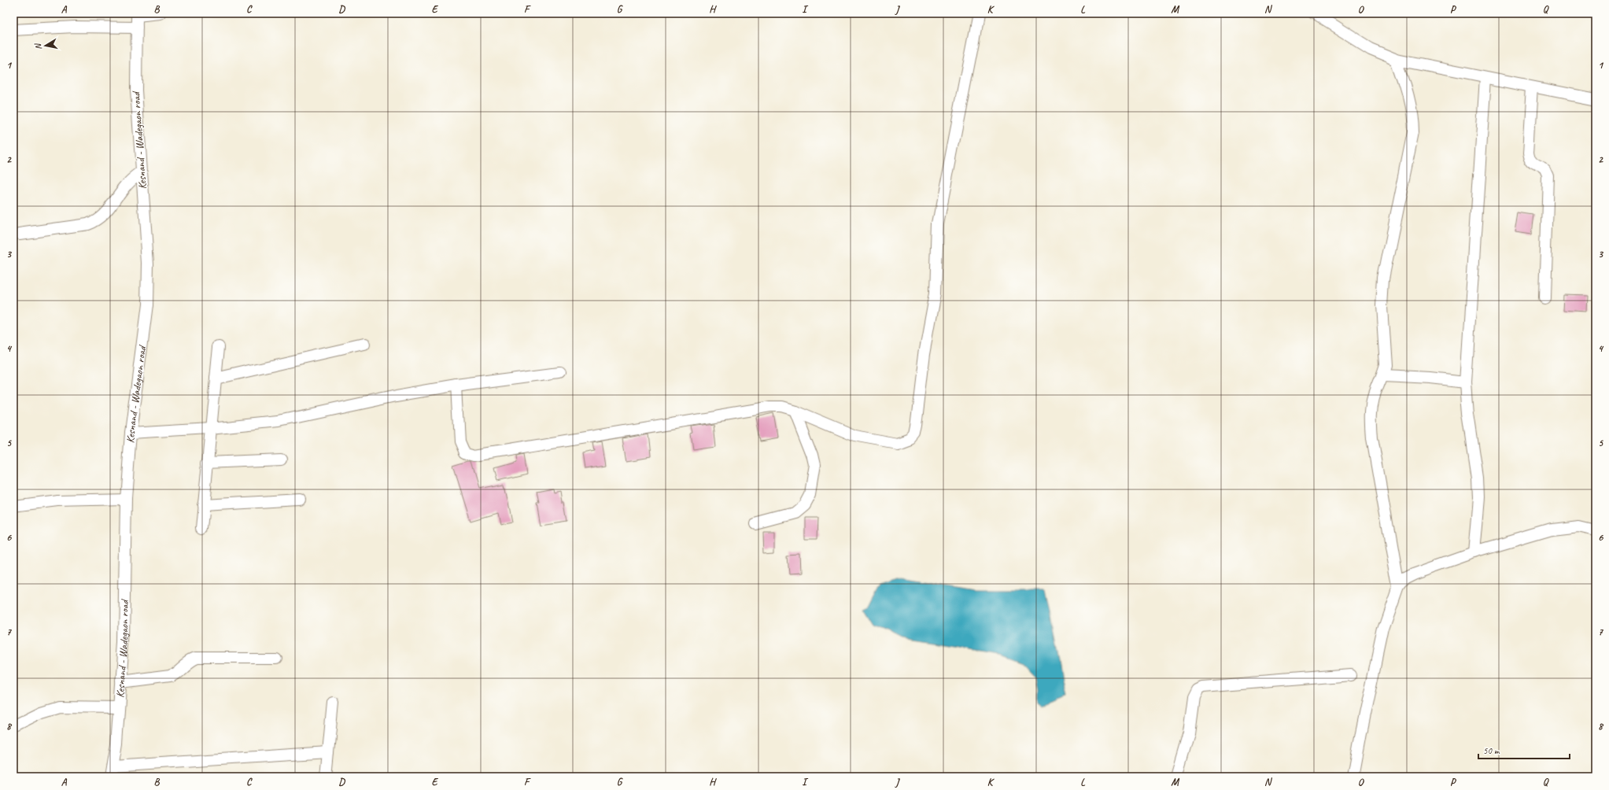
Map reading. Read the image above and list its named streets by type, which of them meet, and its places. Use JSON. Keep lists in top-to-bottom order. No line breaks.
{"streets":{"street":["Kesnand - Wadegaon road"]},"scale_bar":"50 m","north":"left","grid":{"columns":["A","B","C","D","E","F","G","H","I","J","K","L","M","N","O","P","Q"],"rows":["1","2","3","4","5","6","7","8"]}}
